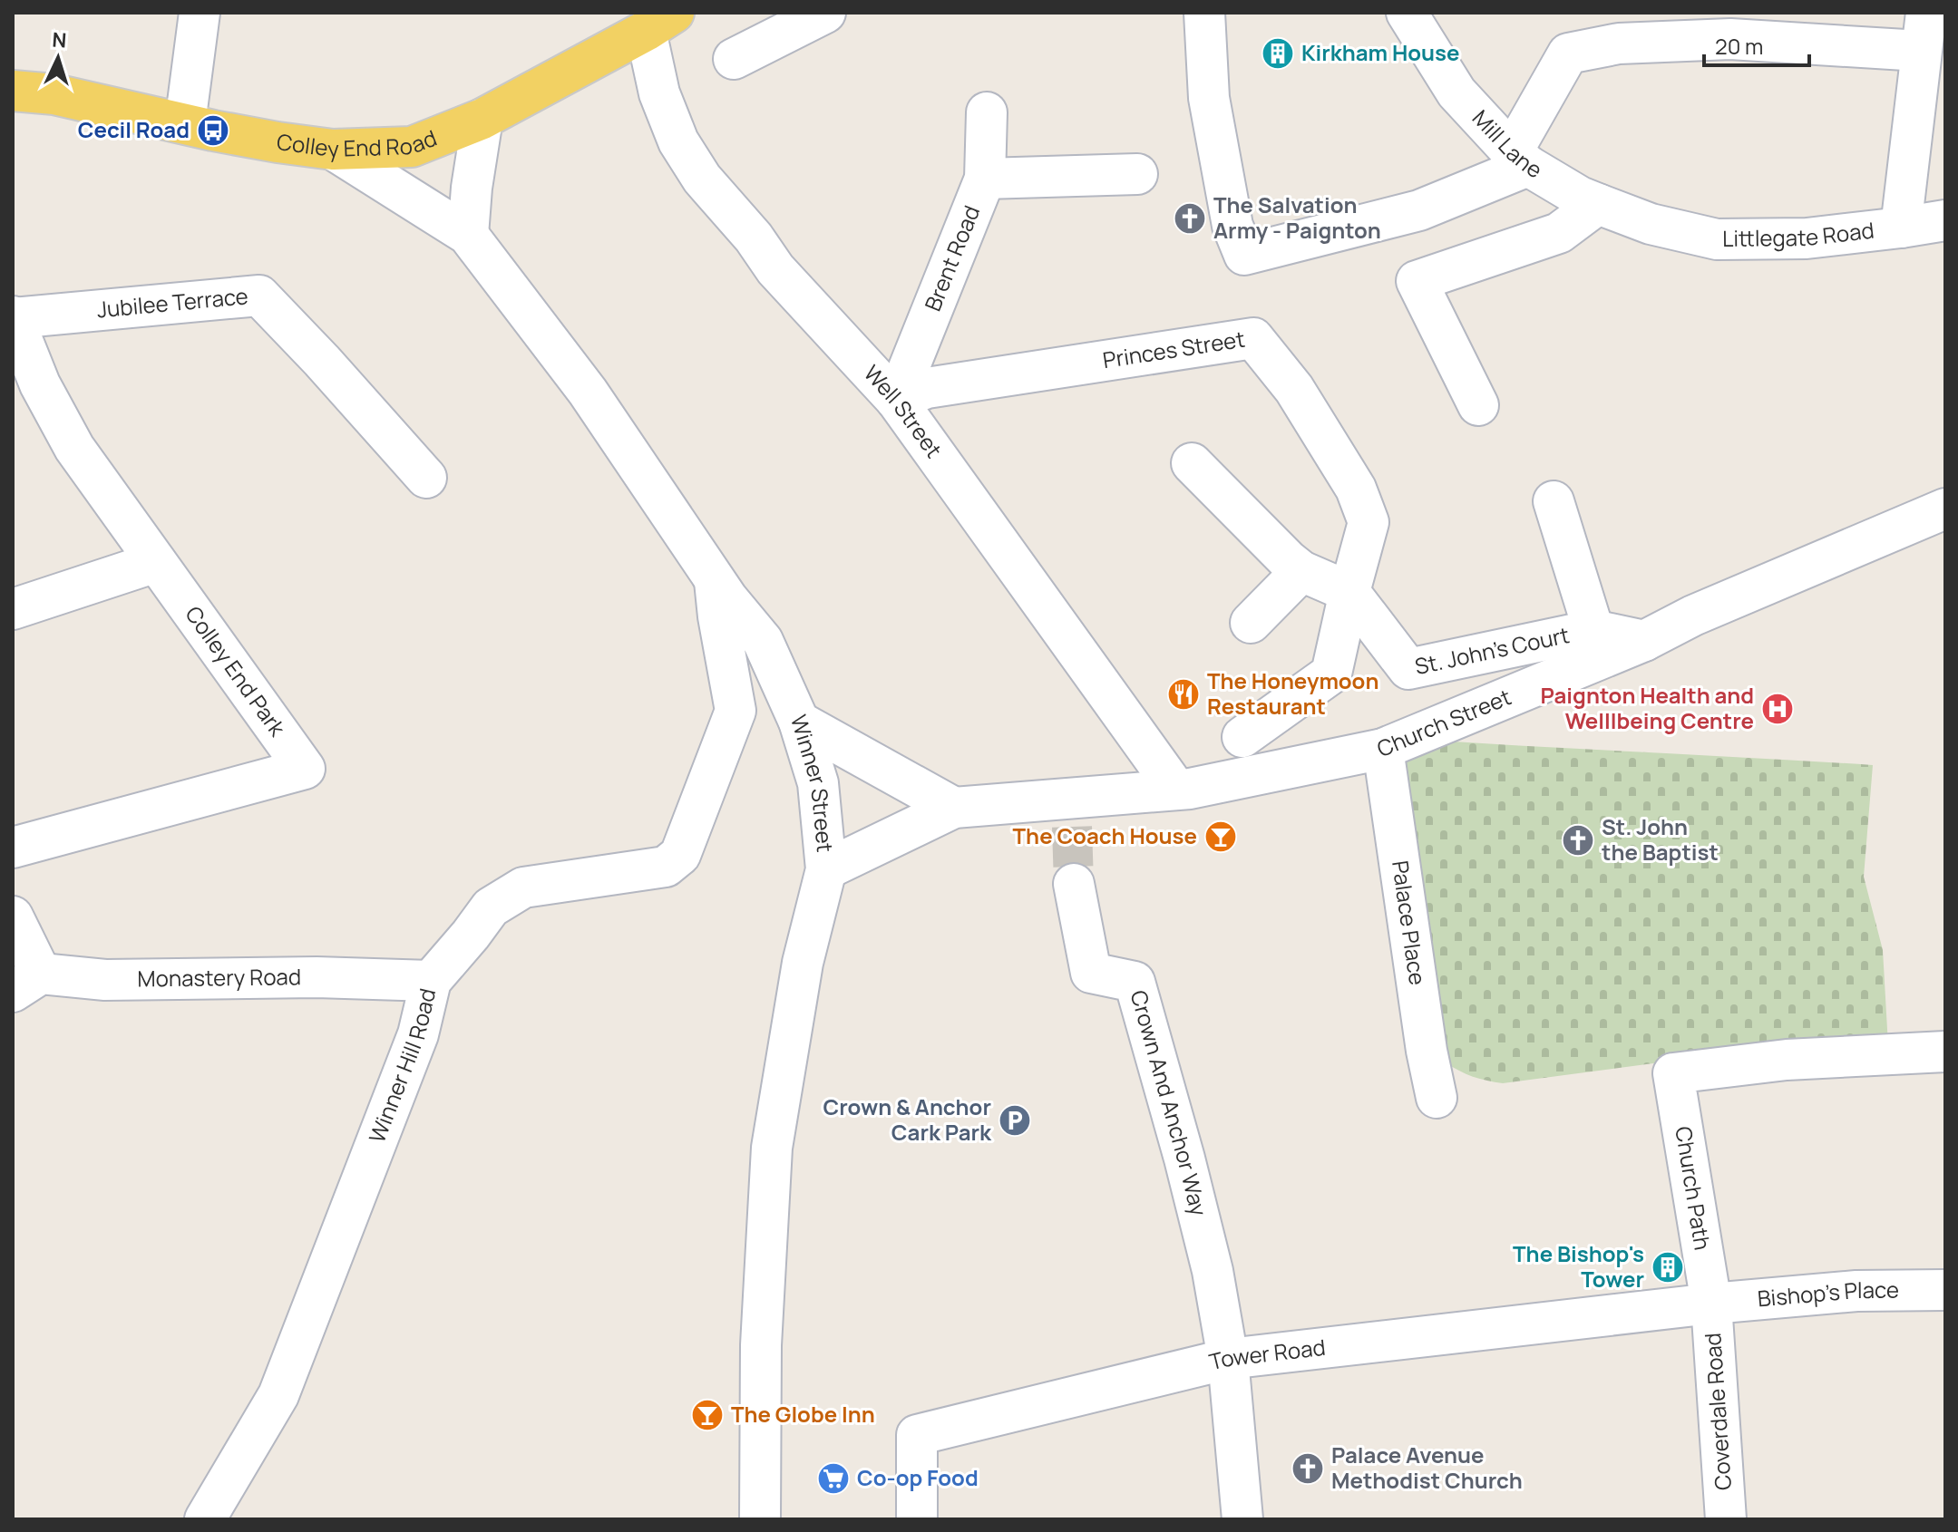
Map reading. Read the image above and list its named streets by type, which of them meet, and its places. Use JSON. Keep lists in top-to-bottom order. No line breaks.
{"streets":{"main road":["Colley End Road"],"street":["Mill Lane","Littlegate Road","Brent Road","Jubilee Terrace","Princes Street","Well Street","St. John's Court","Colley End Park","Church Street","Winner Street","Palace Place","Monastery Road","Winner Hill Road","Crown And Anchor Way","Church Path","Bishop's Place","Tower Road","Coverdale Road"]},"crossings":[["Colley End Road","Well Street"],["Colley End Road","Winner Street"],["Mill Lane","Littlegate Road"],["Brent Road","Princes Street"],["Brent Road","Well Street"],["Jubilee Terrace","Colley End Park"],["Princes Street","Well Street"],["Princes Street","St. John's Court"],["Well Street","Church Street"],["St. John's Court","Church Street"],["Church Street","Winner Street"],["Church Street","Palace Place"],["Winner Street","Winner Hill Road"],["Monastery Road","Winner Hill Road"],["Crown And Anchor Way","Tower Road"],["Church Path","Bishop's Place"],["Church Path","Tower Road"],["Church Path","Coverdale Road"],["Bishop's Place","Tower Road"],["Bishop's Place","Coverdale Road"],["Tower Road","Coverdale Road"]],"places":{"building":["Kirkham House","The Bishop's Tower"],"bus stop":["Cecil Road"],"church":["The Salvation Army - Paignton","St. John the Baptist","Palace Avenue Methodist Church"],"restaurant":["The Honeymoon Restaurant"],"hospital":["Paignton Health and Welllbeing Centre"],"bar":["The Coach House","The Globe Inn"],"parking":["Crown & Anchor Cark Park"],"supermarket":["Co-op Food"]},"scale_bar":"20 m","north":"top"}
